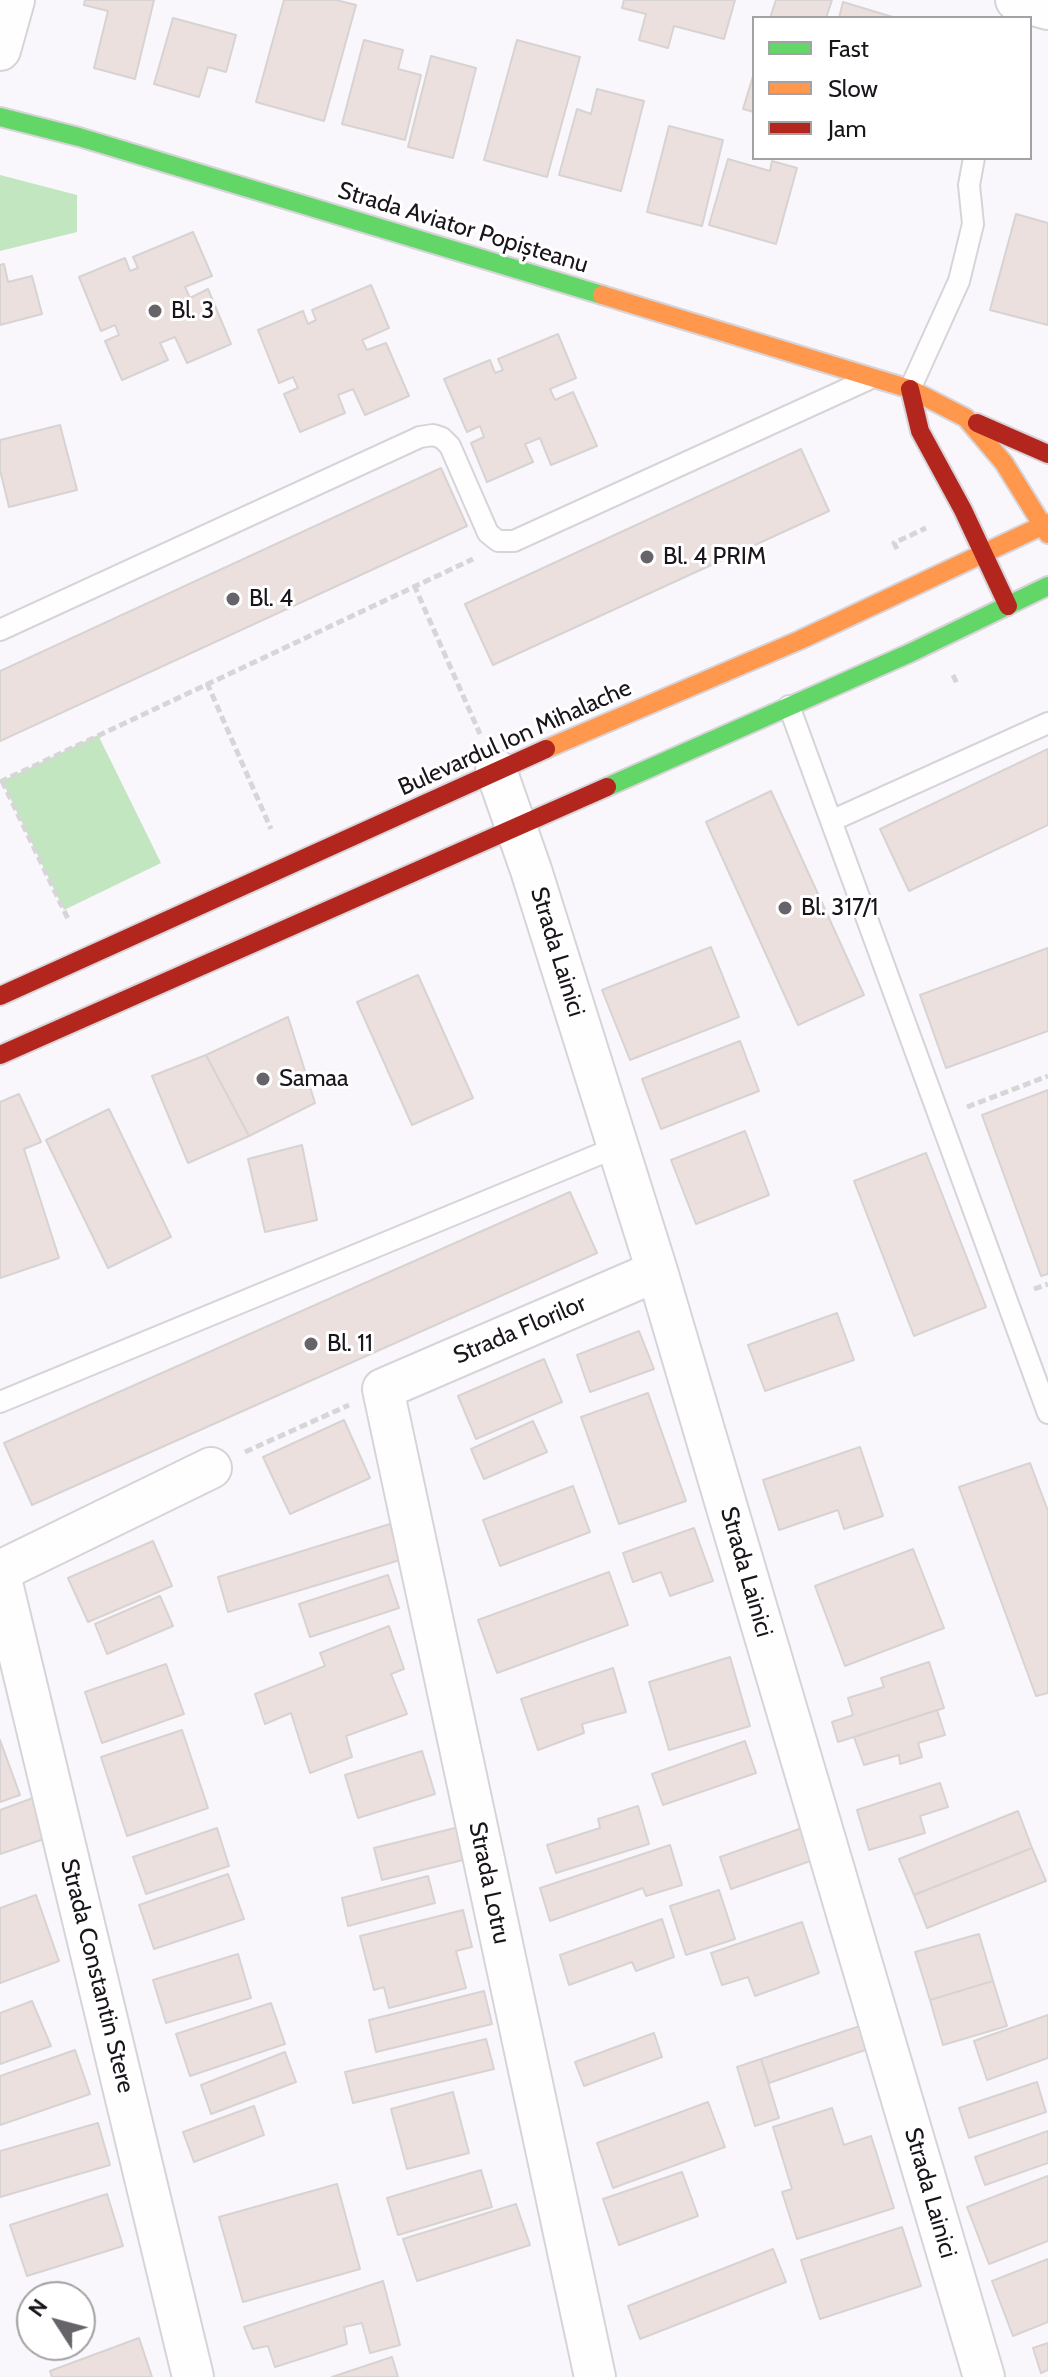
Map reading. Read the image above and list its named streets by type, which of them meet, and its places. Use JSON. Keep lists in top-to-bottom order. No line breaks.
{"streets":{"main road":["Strada Aviator Popișteanu","Bulevardul Ion Mihalache"],"street":["Strada Lainici","Strada Florilor","Strada Lotru","Strada Constantin Stere"]},"crossings":[["Strada Aviator Popișteanu","Bulevardul Ion Mihalache"],["Bulevardul Ion Mihalache","Strada Lainici"],["Strada Lainici","Strada Florilor"],["Strada Florilor","Strada Lotru"]],"places":["Bl. 3","Bl. 4 PRIM","Bl. 4","Bl. 317/1","Samaa","Bl. 11"],"legend":["Fast","Slow","Jam"],"north":"top left"}
